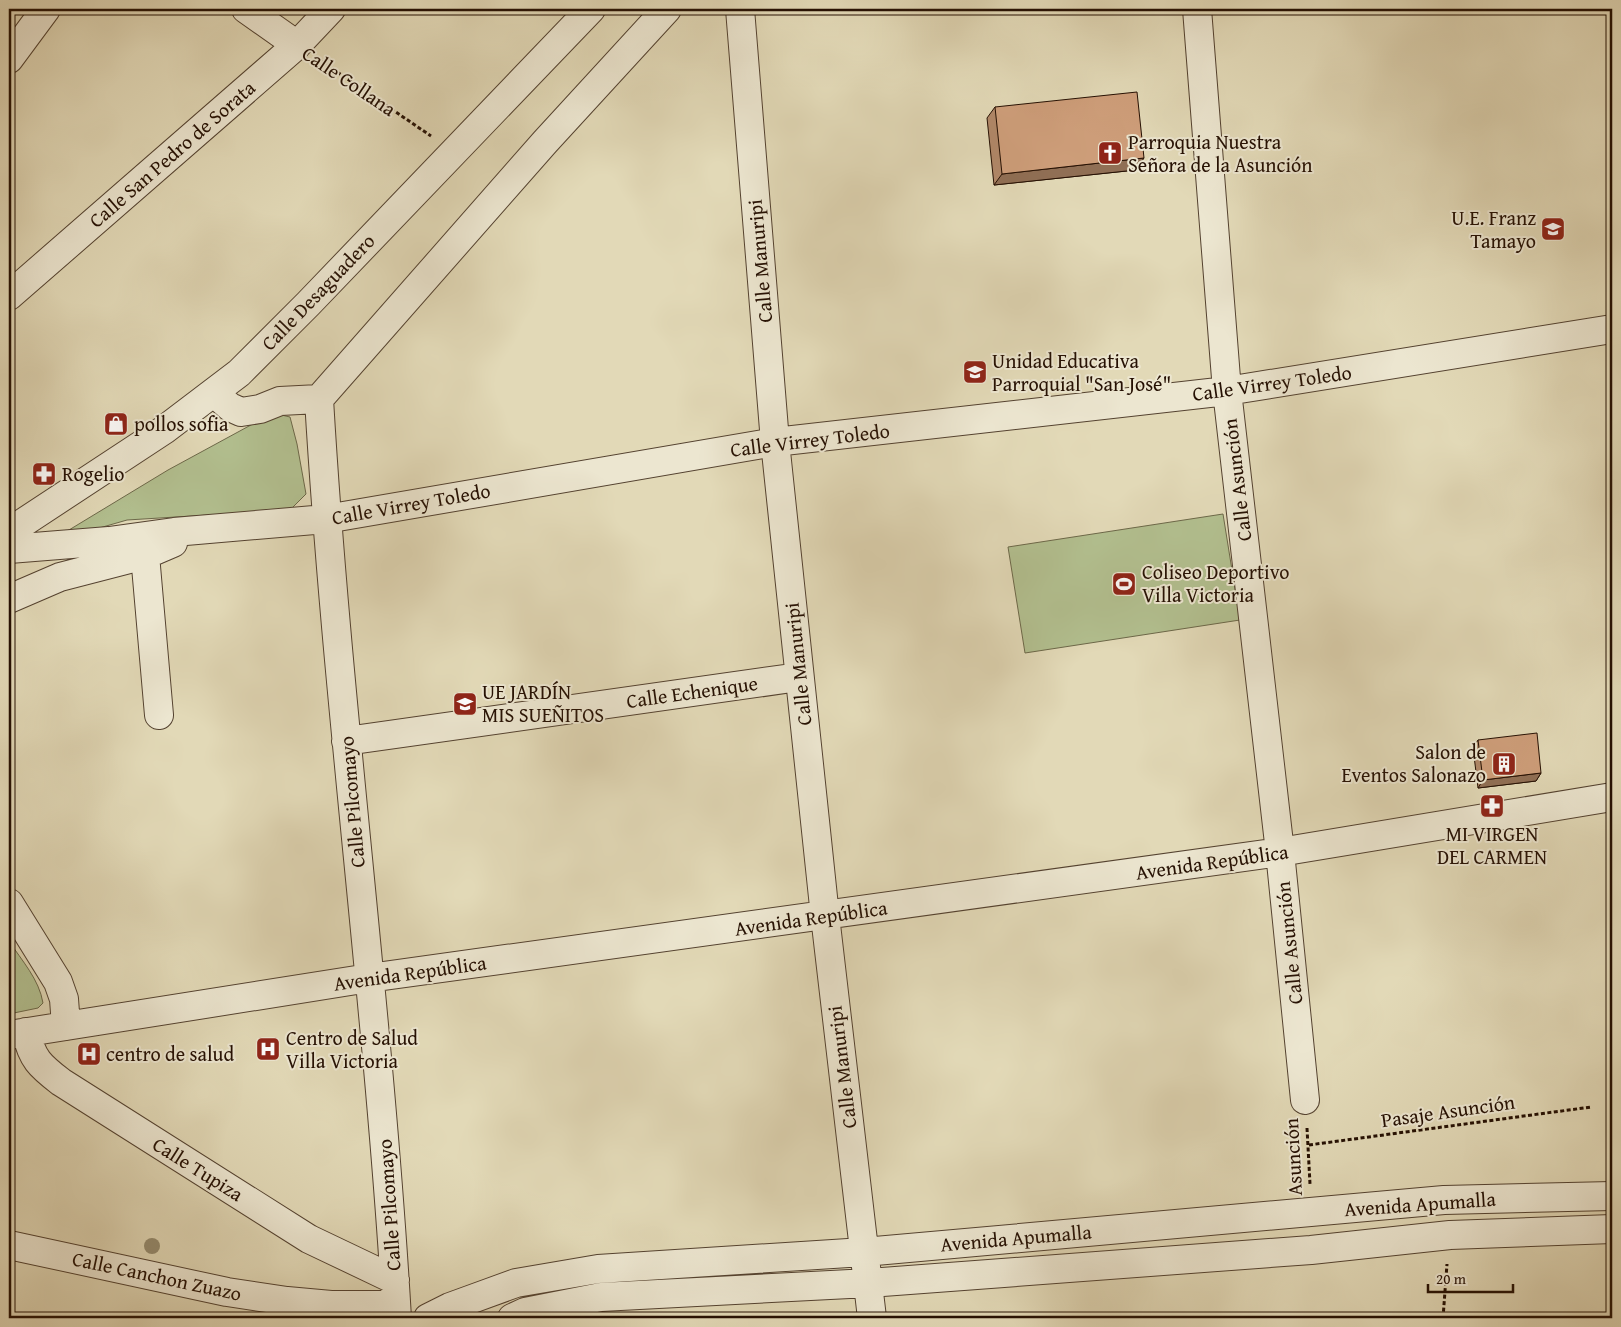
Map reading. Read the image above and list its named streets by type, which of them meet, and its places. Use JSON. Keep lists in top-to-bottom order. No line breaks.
{"streets":{"street":["Calle Collana","Calle San Pedro de Sorata","Calle Manuripi","Calle Desaguadero","Calle Virrey Toledo","Calle Asunción","Calle Echenique","Calle Pilcomayo","Avenida República","Calle Tupiza","Avenida Apumalla","Calle Canchon Zuazo"],"path":["Pasaje Asunción","Asunción"]},"crossings":[["Calle Collana","Calle San Pedro de Sorata"],["Calle Collana","Calle Desaguadero"],["Calle Manuripi","Calle Virrey Toledo"],["Calle Manuripi","Calle Echenique"],["Calle Manuripi","Avenida República"],["Calle Manuripi","Avenida Apumalla"],["Calle Virrey Toledo","Calle Asunción"],["Calle Virrey Toledo","Calle Pilcomayo"],["Calle Asunción","Avenida República"],["Calle Asunción","Asunción"],["Calle Echenique","Calle Pilcomayo"],["Calle Pilcomayo","Avenida República"],["Calle Pilcomayo","Calle Tupiza"],["Calle Pilcomayo","Calle Canchon Zuazo"],["Avenida República","Calle Tupiza"],["Pasaje Asunción","Asunción"],["Asunción","Avenida Apumalla"],["Calle Tupiza","Calle Canchon Zuazo"]],"places":{"church":["Parroquia Nuestra Señora de la Asunción"],"school or university":["U.E. Franz Tamayo","Unidad Educativa Parroquial \"San José\"","UE JARDÍN MIS SUEÑITOS"],"shop":["pollos sofia"],"pharmacy":["Rogelio","MI VIRGEN DEL CARMEN"],"sports":["Coliseo Deportivo Villa Victoria"],"building":["Salon de Eventos Salonazo"],"hospital":["Centro de Salud Villa Victoria","centro de salud"]},"scale_bar":"20 m"}
